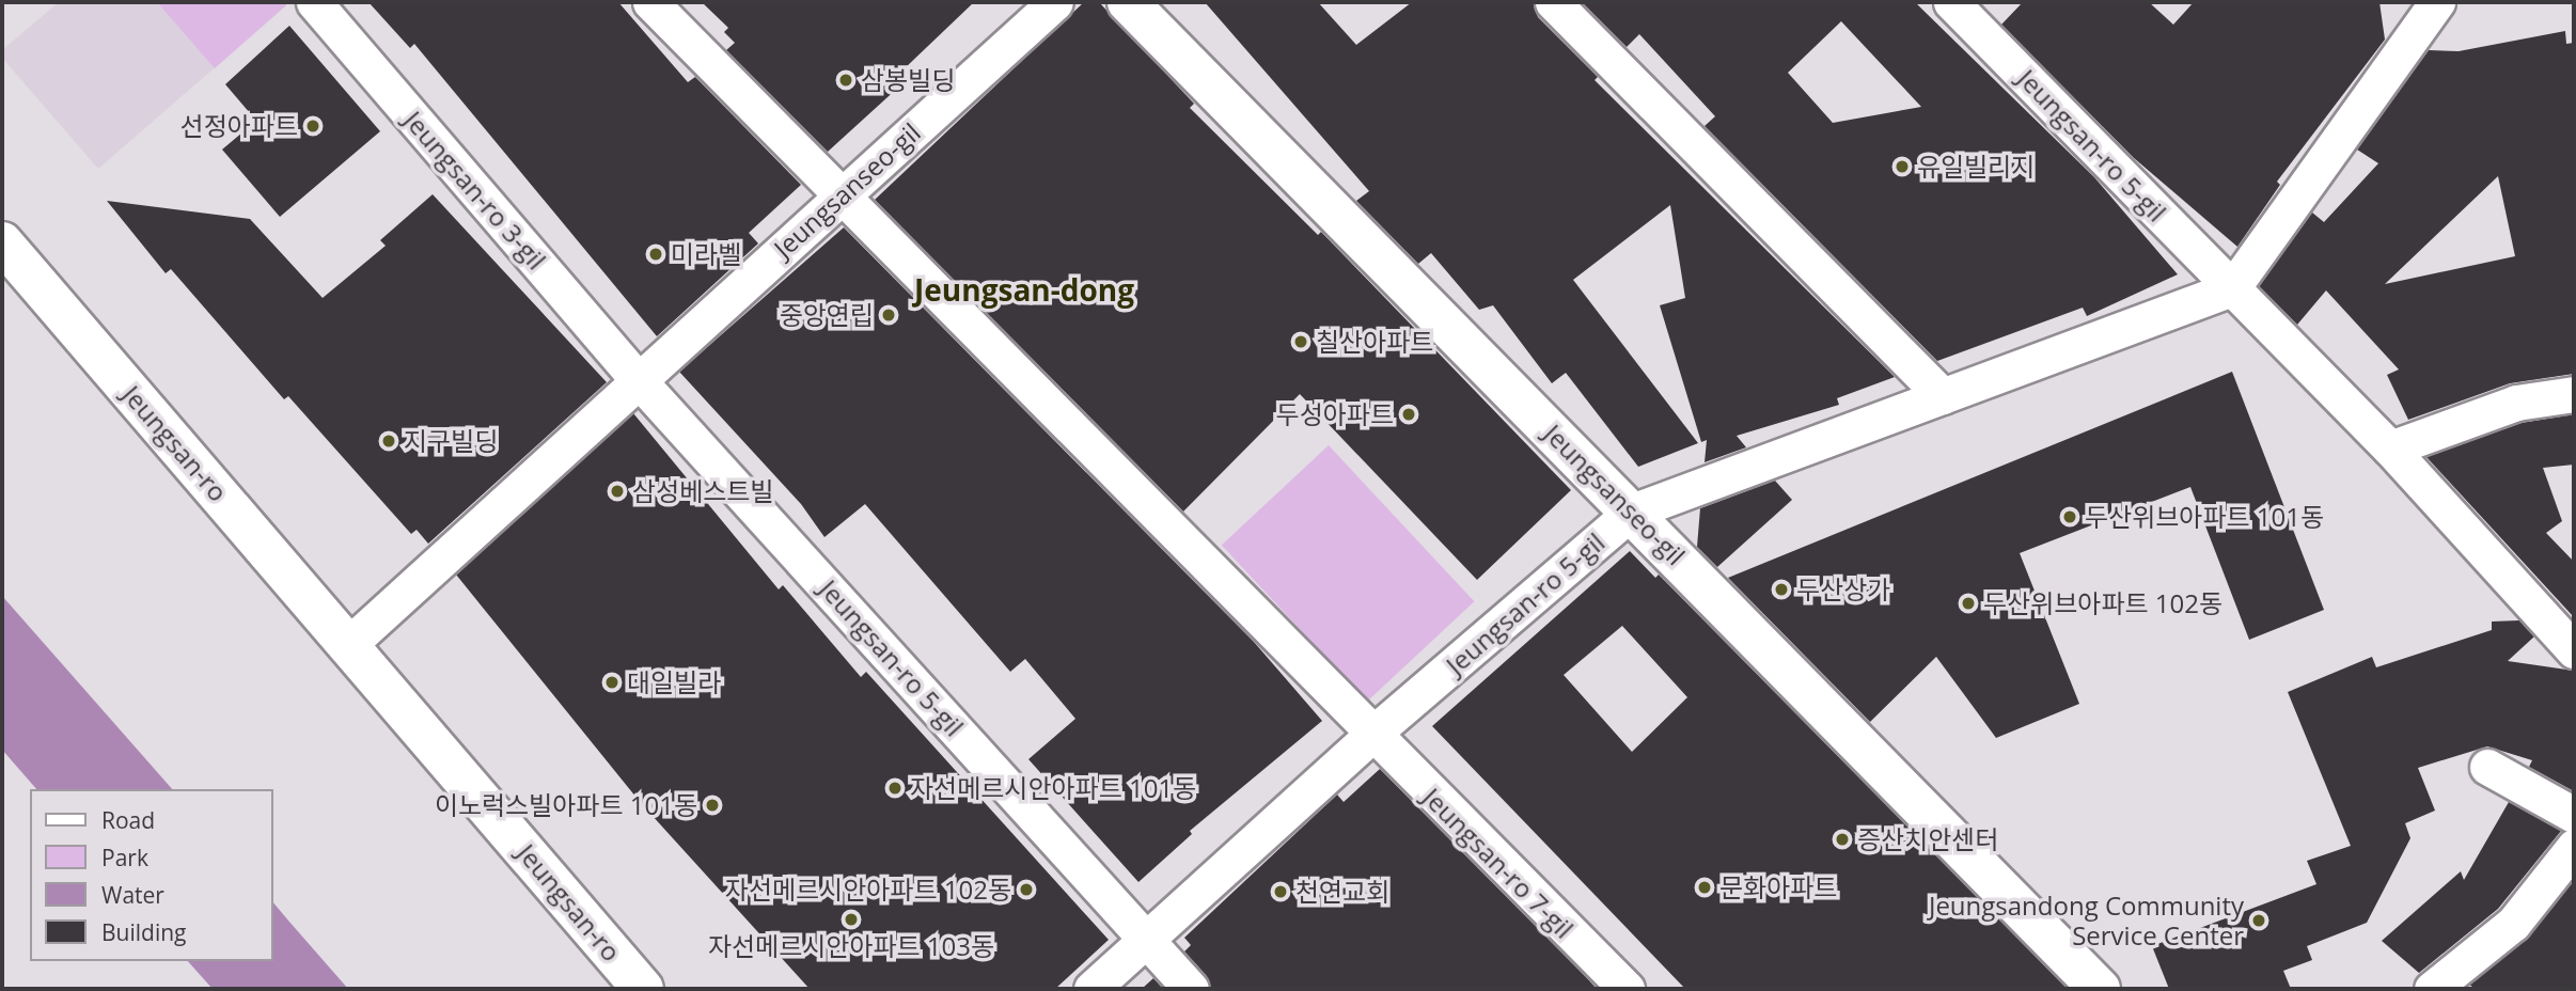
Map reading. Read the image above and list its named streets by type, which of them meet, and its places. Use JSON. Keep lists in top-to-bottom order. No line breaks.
{"streets":{"street":["Jeungsan-ro 5-gil","Jeungsan-ro 3-gil","Jeungsanseo-gil","Jeungsan-ro","Jeungsan-ro 7-gil"]},"crossings":[["Jeungsan-ro 5-gil","Jeungsan-ro 3-gil"],["Jeungsan-ro 5-gil","Jeungsanseo-gil"],["Jeungsan-ro 5-gil","Jeungsan-ro 7-gil"],["Jeungsan-ro 3-gil","Jeungsanseo-gil"]],"districts":["Jeungsan-dong"],"places":["삼봉빌딩","선정아파트","유일빌리지","미라벨","중앙연립","칠산아파트","두성아파트","지구빌딩","삼성베스트빌","두산위브아파트 101동","두산상가","두산위브아파트 102동","대일빌라","자선메르시안아파트 101동","이노럭스빌아파트 101동","증산치안센터","문화아파트","자선메르시안아파트 102동","천연교회","자선메르시안아파트 103동","Jeungsandong Community Service Center"],"legend":["Road","Park","Water","Building"]}
